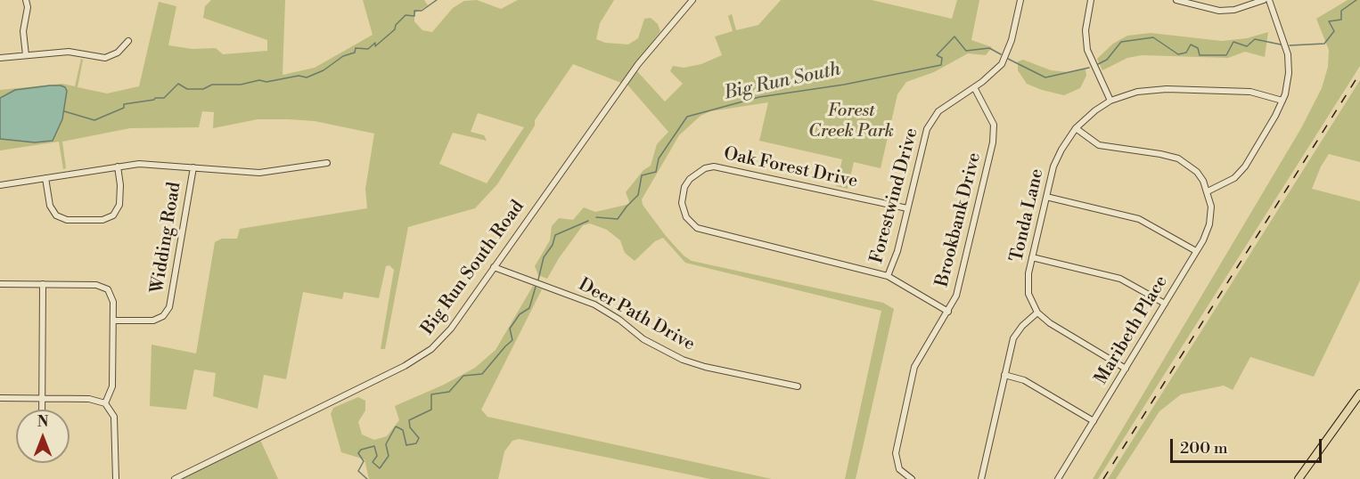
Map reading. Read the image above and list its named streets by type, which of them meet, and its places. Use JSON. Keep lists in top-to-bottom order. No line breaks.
{"streets":{"street":["Oak Forest Drive","Forestwind Drive","Tonda Lane","Brookbank Drive","Widding Road","Big Run South Road","Deer Path Drive","Maribeth Place"]},"crossings":[["Oak Forest Drive","Forestwind Drive"],["Forestwind Drive","Brookbank Drive"],["Big Run South Road","Deer Path Drive"]],"water":["Big Run South"],"parks":["Forest Creek Park"],"scale_bar":"200 m","north":"top"}
